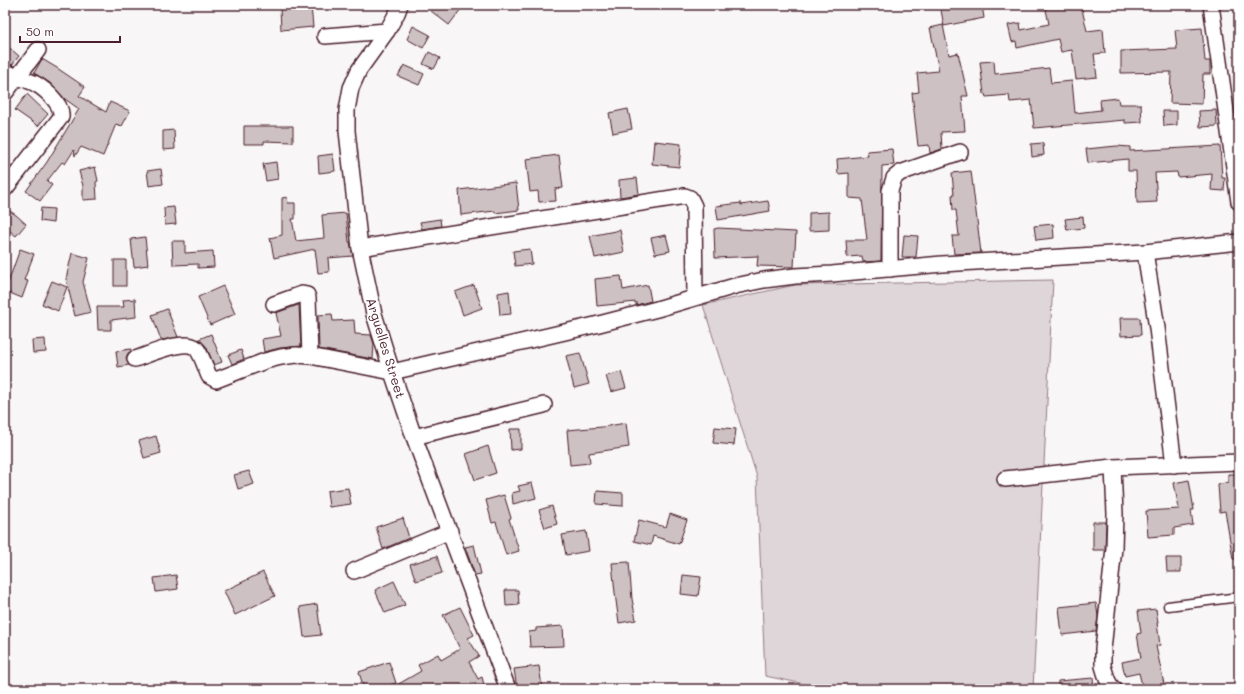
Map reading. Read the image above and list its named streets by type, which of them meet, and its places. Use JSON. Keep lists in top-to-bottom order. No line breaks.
{"streets":{"street":["Arguelles Street"]},"scale_bar":"50 m"}
